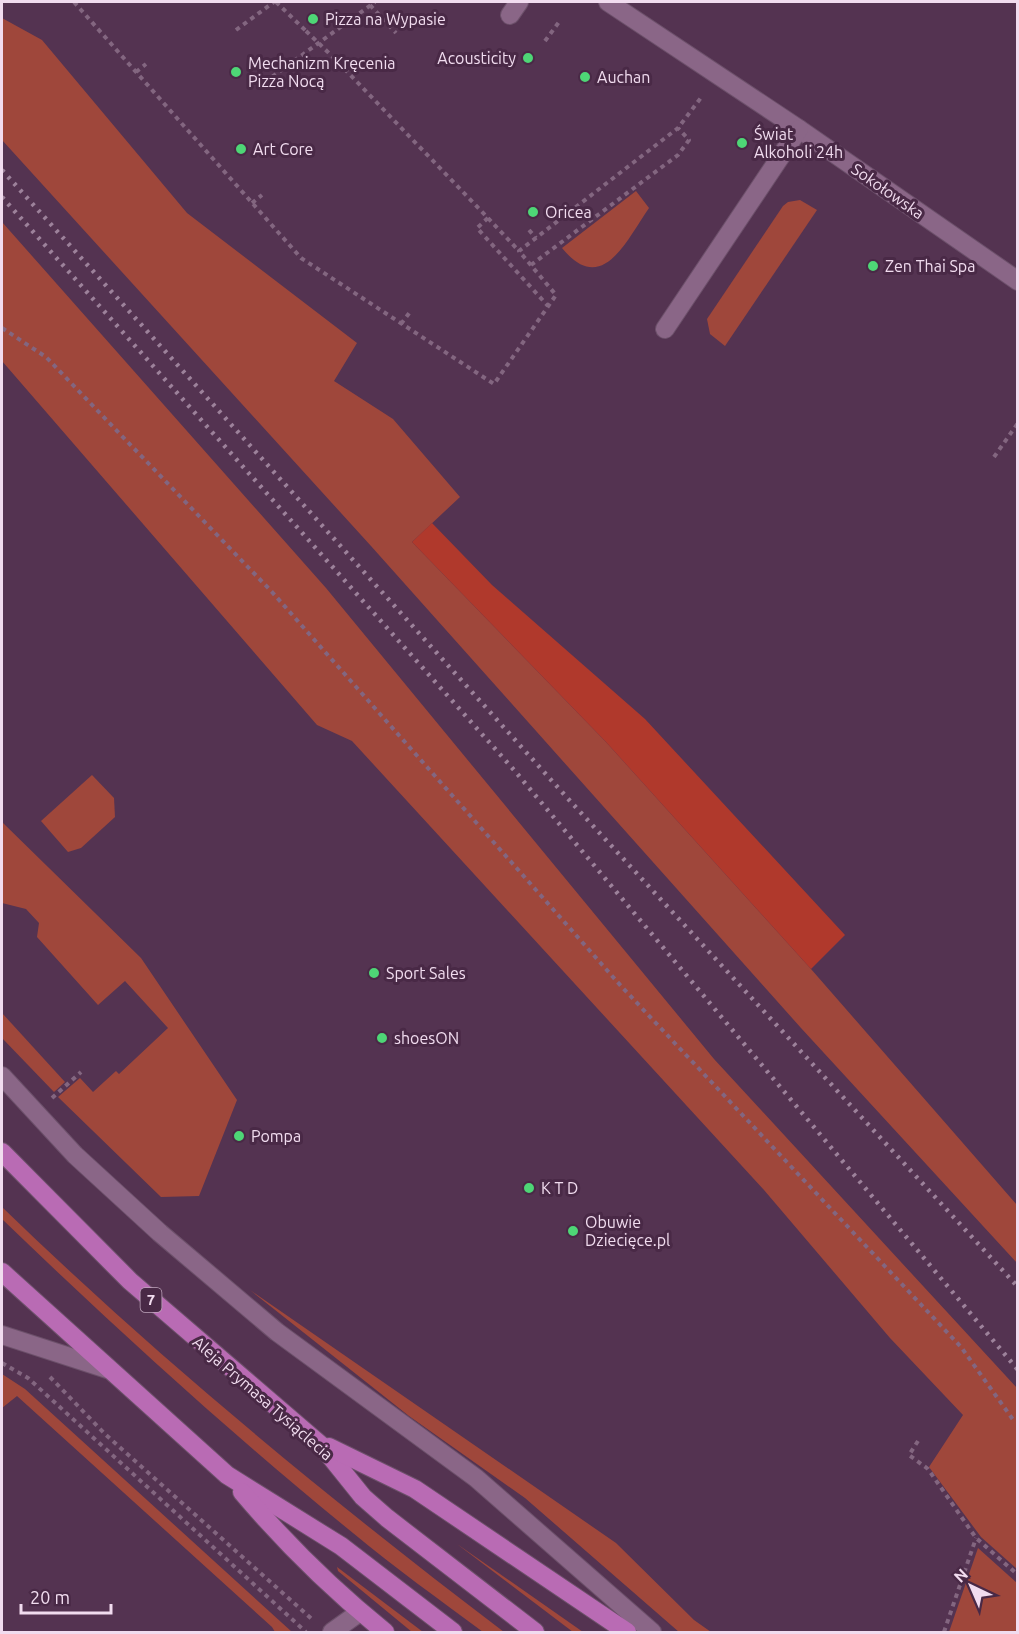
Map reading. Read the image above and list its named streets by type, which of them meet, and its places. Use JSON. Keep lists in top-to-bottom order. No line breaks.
{"streets":{"main road":["7","Aleja Prymasa Tysiąclecia"],"street":["Sokołowska"]},"places":["Pizza na Wypasie","Acousticity","Mechanizm Kręcenia Pizza Nocą","Auchan","Świat Alkoholi 24h","Art Core","Oricea","Zen Thai Spa","Sport Sales","shoesON","Pompa","K T D","Obuwie Dziecięce.pl"],"scale_bar":"20 m","north":"top left"}
